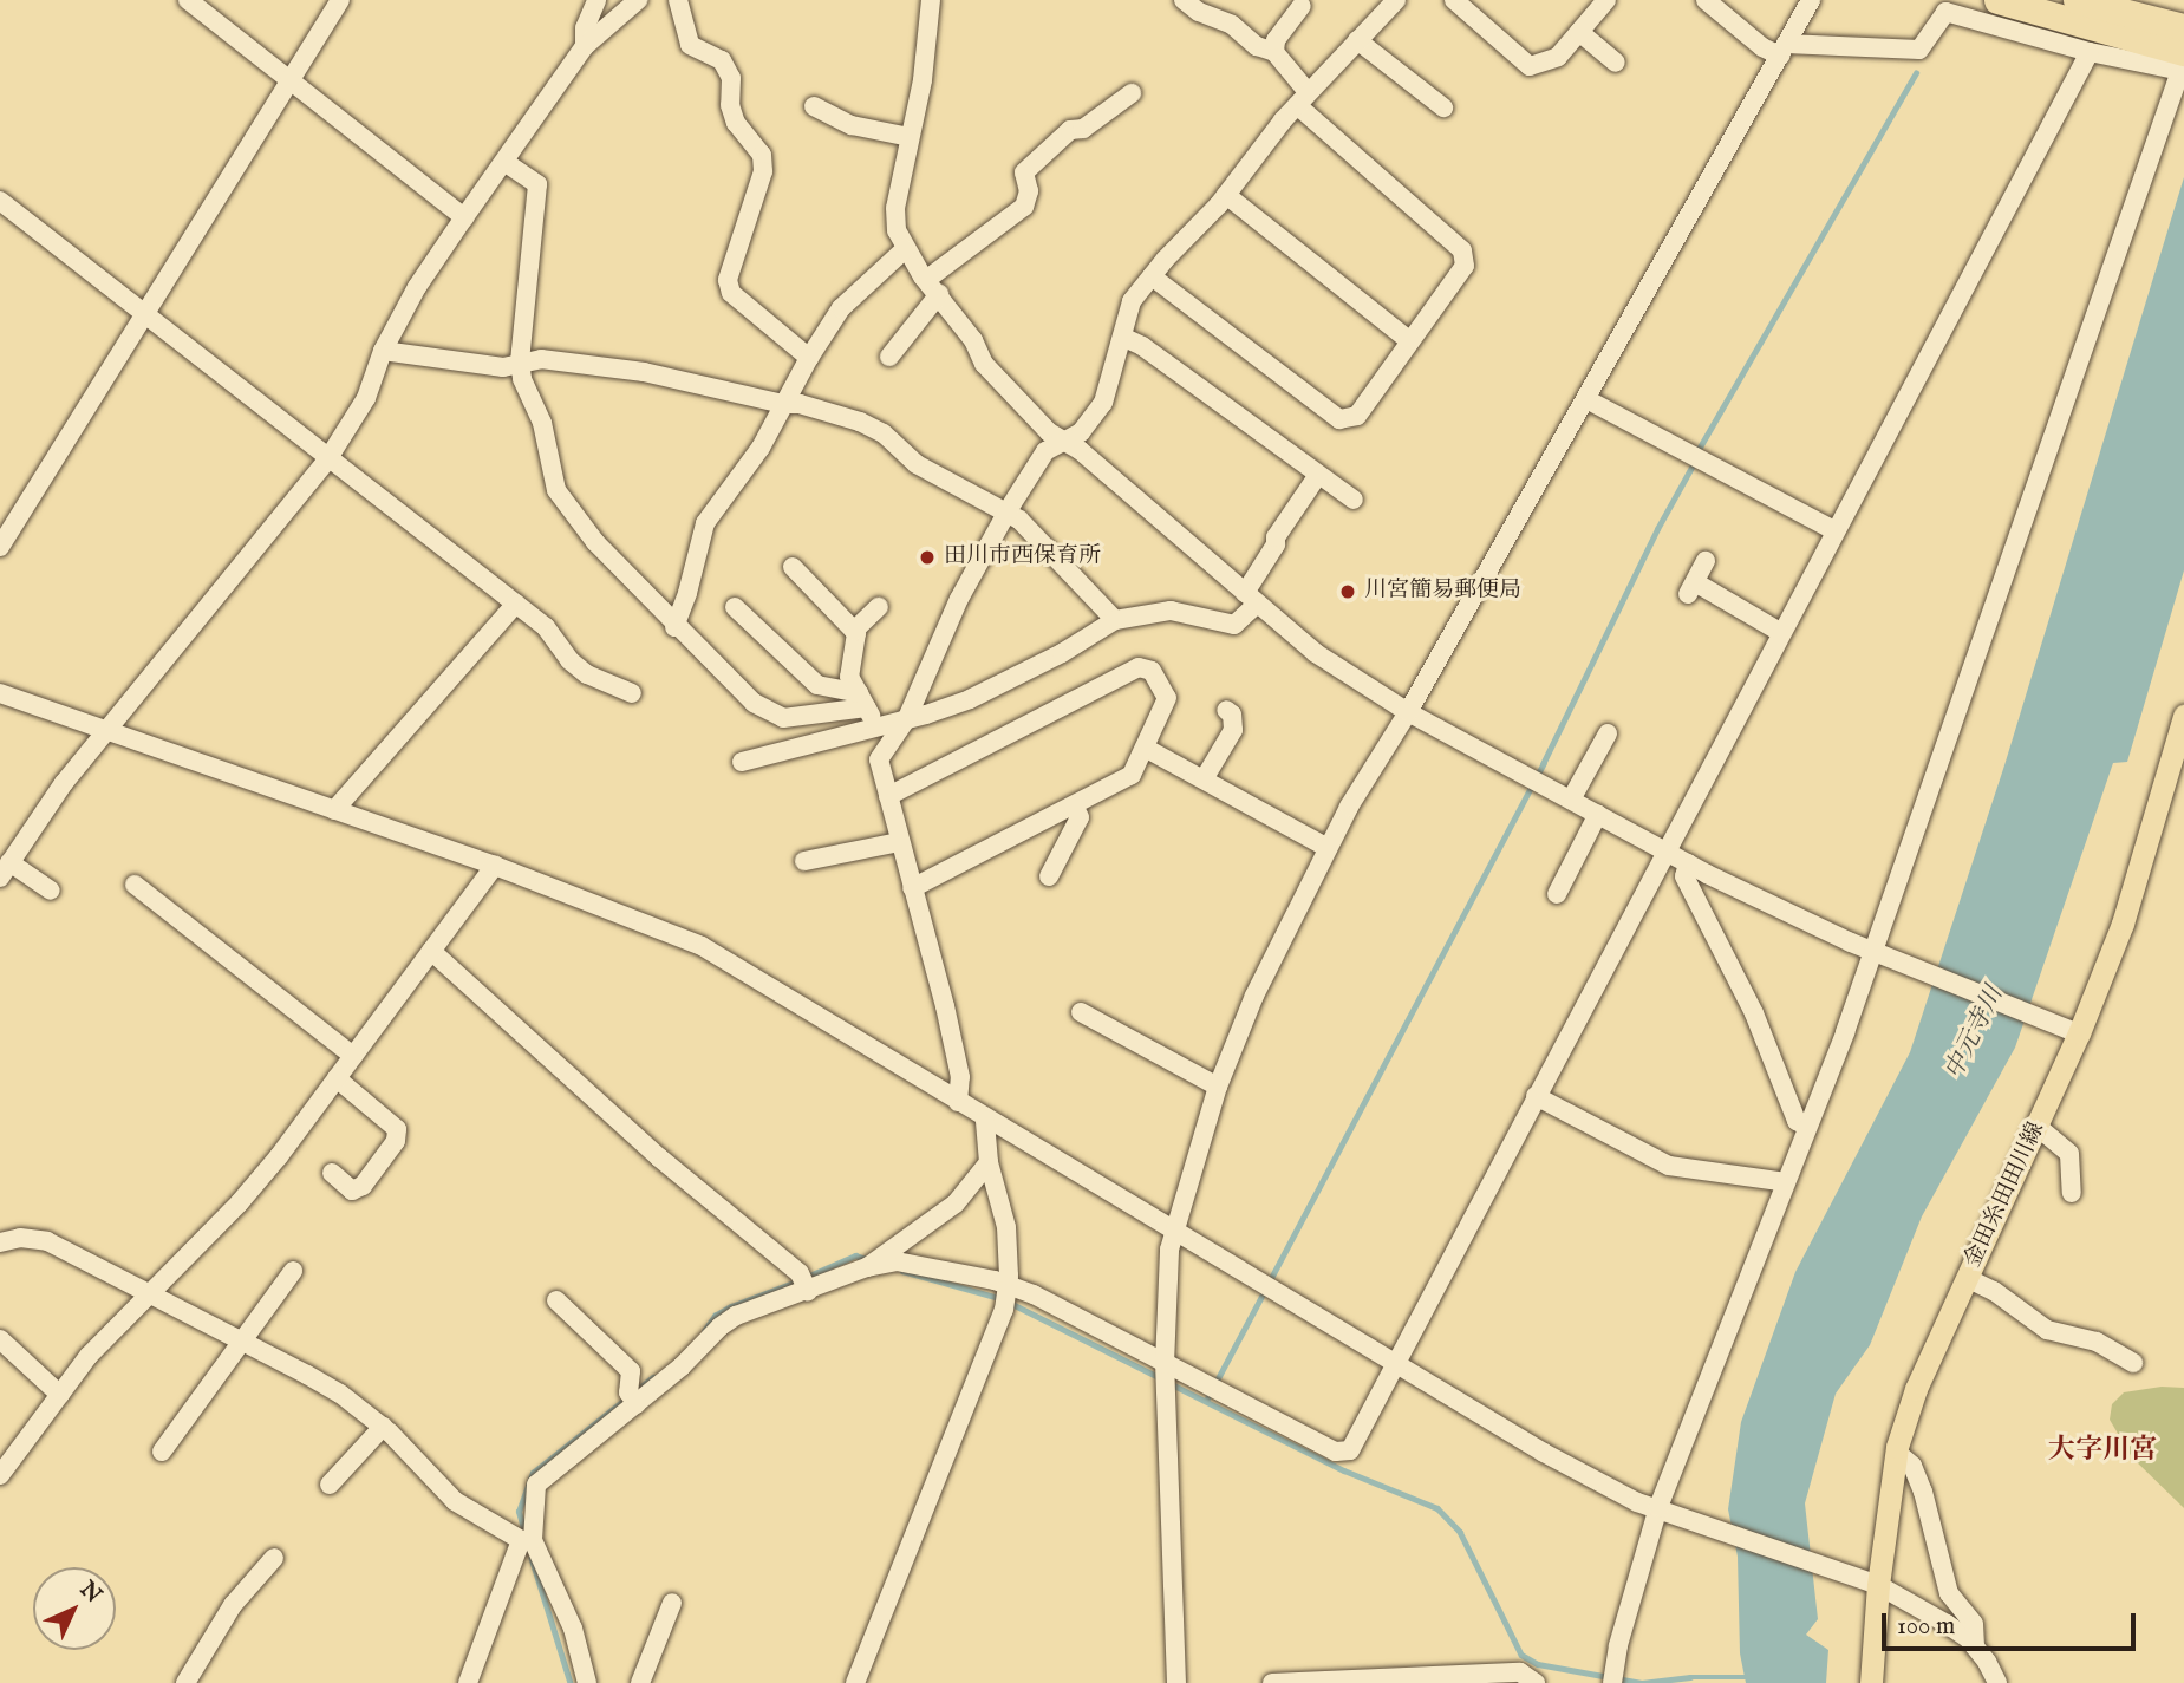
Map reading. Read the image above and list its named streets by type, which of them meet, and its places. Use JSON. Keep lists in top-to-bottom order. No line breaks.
{"streets":{"main road":["金田糸田田川線"]},"districts":["大字川宮"],"water":["中元寺川"],"places":["田川市西保育所","川宮簡易郵便局"],"scale_bar":"100 m","north":"top right"}
